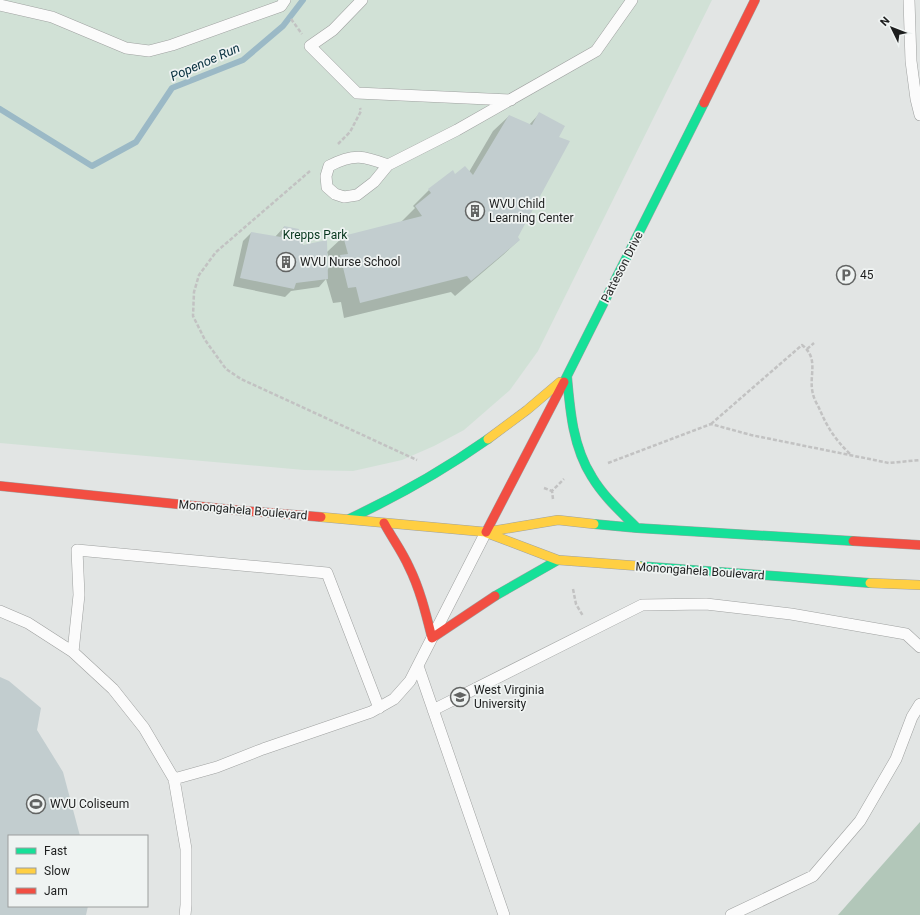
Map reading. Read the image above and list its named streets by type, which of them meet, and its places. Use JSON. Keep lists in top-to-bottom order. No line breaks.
{"streets":{"main road":["Patteson Drive","Monongahela Boulevard"]},"crossings":[["Patteson Drive","Monongahela Boulevard"]],"water":["Popenoe Run"],"parks":["Krepps Park"],"places":{"building":["WVU Child Learning Center","WVU Nurse School"],"parking":["45"],"school or university":["West Virginia University"],"sports":["WVU Coliseum"]},"legend":["Fast","Slow","Jam"],"north":"top left"}
